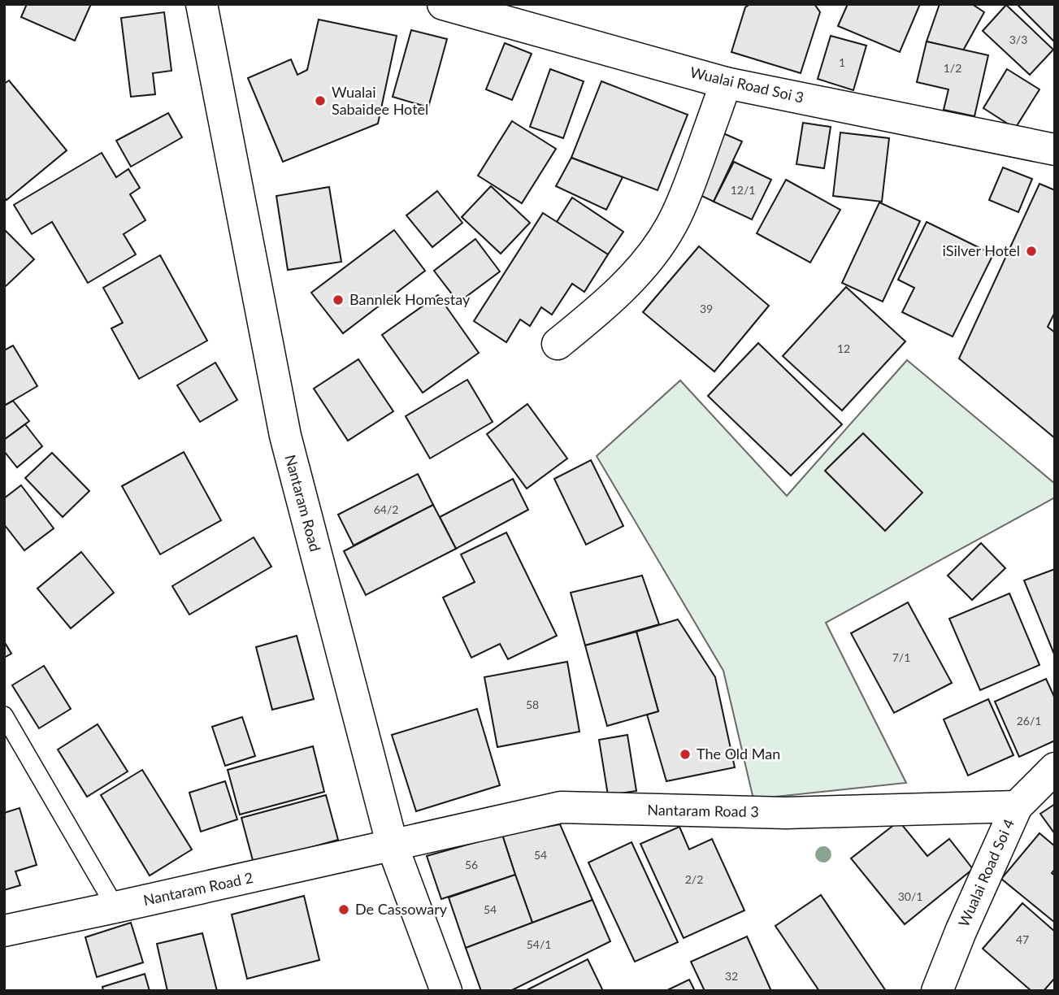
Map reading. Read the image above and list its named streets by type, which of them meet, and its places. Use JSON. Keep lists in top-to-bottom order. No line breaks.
{"streets":{"street":["Wualai Road Soi 3","Nantaram Road","Nantaram Road 3","Wualai Road Soi 4","Nantaram Road 2"]},"crossings":[["Nantaram Road","Nantaram Road 3"],["Nantaram Road","Nantaram Road 2"],["Nantaram Road 3","Wualai Road Soi 4"],["Nantaram Road 3","Nantaram Road 2"]],"places":["Wualai Sabaidee Hotel","iSilver Hotel","Bannlek Homestay","The Old Man","De Cassowary"],"house_numbers":["3/3","1","1/2","12/1","39","12","64/2","7/1","58","26/1","54","56","2/2","30/1","54","47","54/1","32"]}
